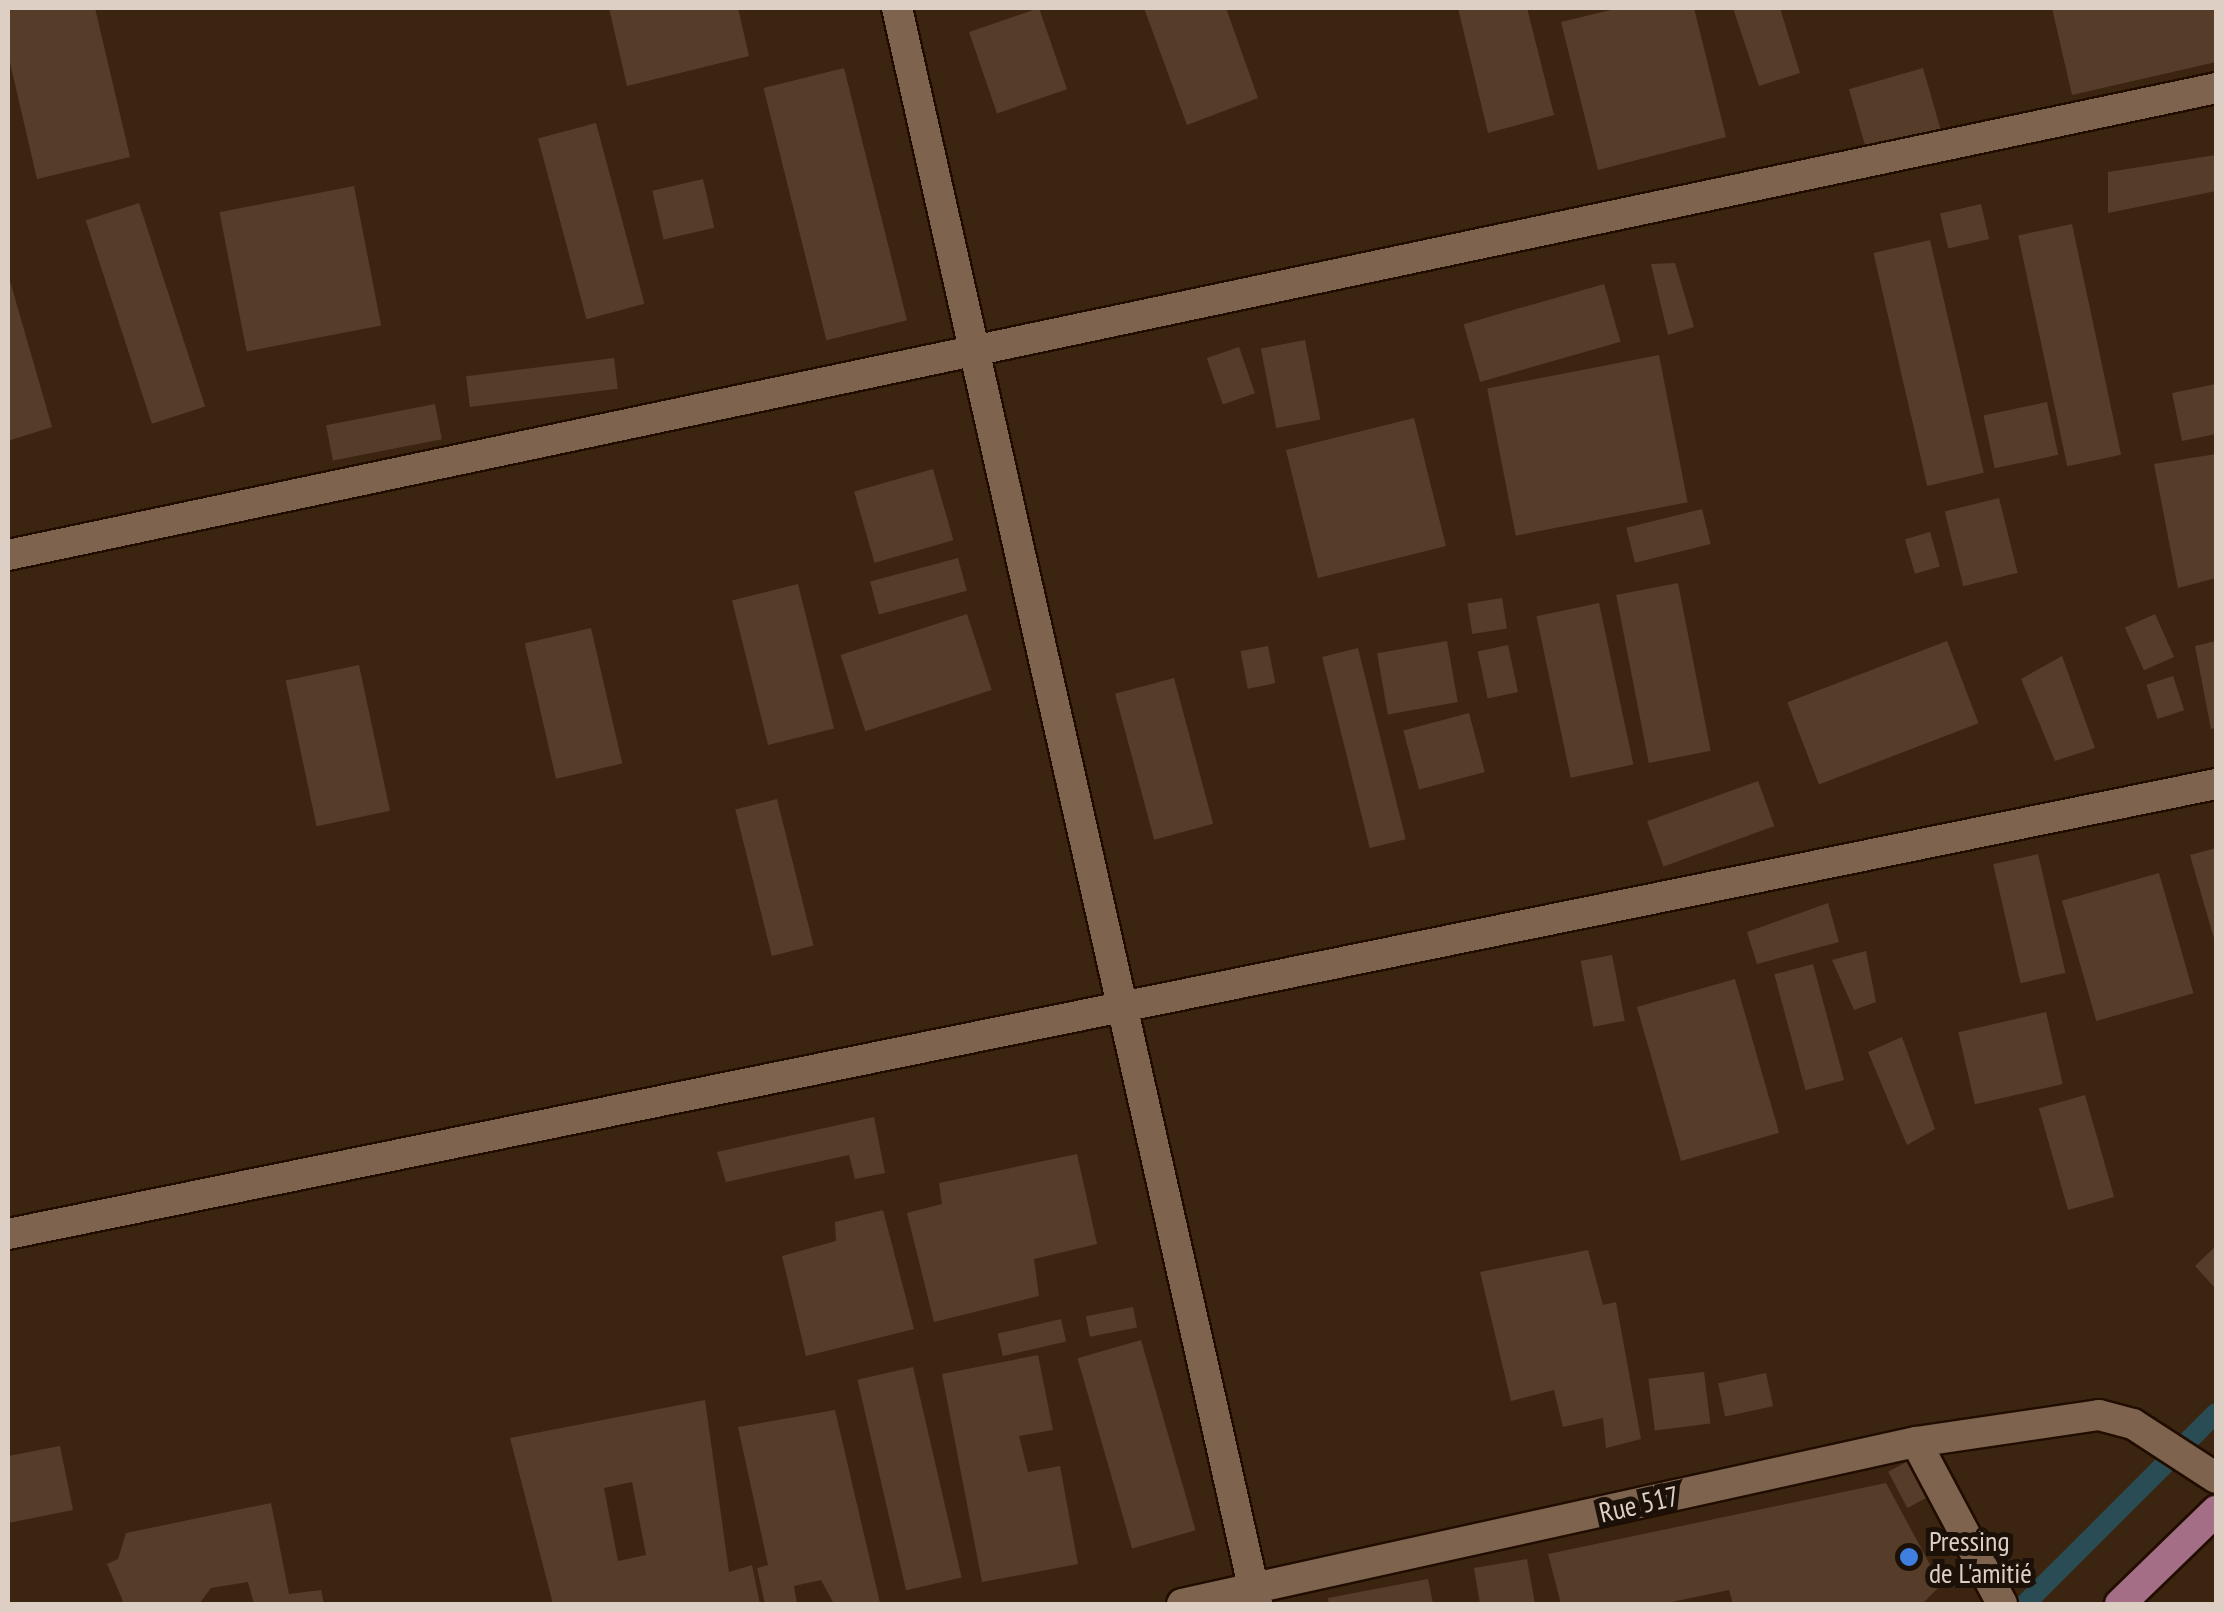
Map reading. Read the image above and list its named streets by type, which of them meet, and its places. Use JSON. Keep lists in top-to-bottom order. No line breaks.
{"streets":{"street":["Rue 517"]},"places":["Pressing de L'amitié"]}
